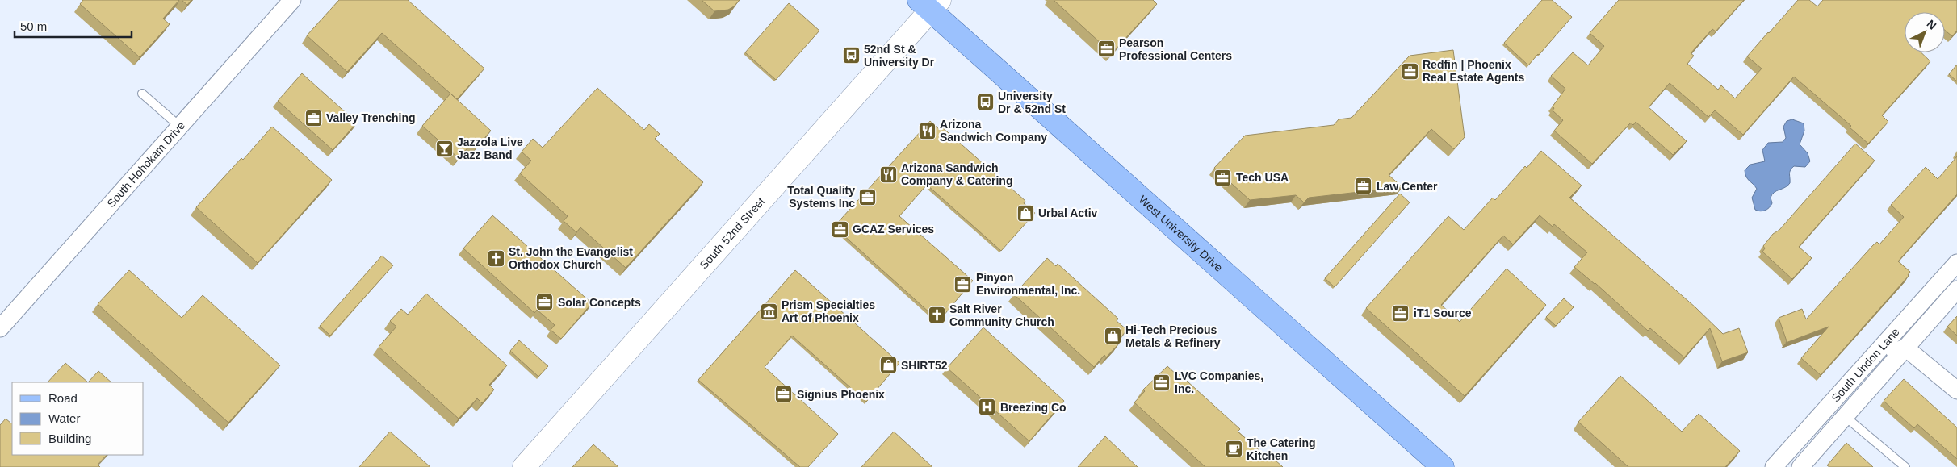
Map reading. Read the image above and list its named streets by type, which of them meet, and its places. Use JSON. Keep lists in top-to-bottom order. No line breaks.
{"streets":{"main road":["South 52nd Street","West University Drive"],"street":["South Hohokam Drive","South Lindon Lane"]},"crossings":[["South 52nd Street","West University Drive"]],"places":{"office":["Pearson Professional Centers","Redfin | Phoenix Real Estate Agents","Valley Trenching","Tech USA","Law Center","Total Quality Systems Inc","GCAZ Services","Pinyon Environmental, Inc.","Solar Concepts","iT1 Source","LVC Companies, Inc.","Signius Phoenix"],"bus stop":["52nd St & University Dr","University Dr & 52nd St"],"restaurant":["Arizona Sandwich Company","Arizona Sandwich Company & Catering"],"bar":["Jazzola Live Jazz Band"],"shop":["Urbal Activ","Hi-Tech Precious Metals & Refinery","SHIRT52"],"church":["St. John the Evangelist Orthodox Church","Salt River Community Church"],"museum":["Prism Specialties Art of Phoenix"],"hospital":["Breezing Co"],"cafe":["The Catering Kitchen"]},"legend":["Road","Water","Building"],"scale_bar":"50 m","north":"top right"}
